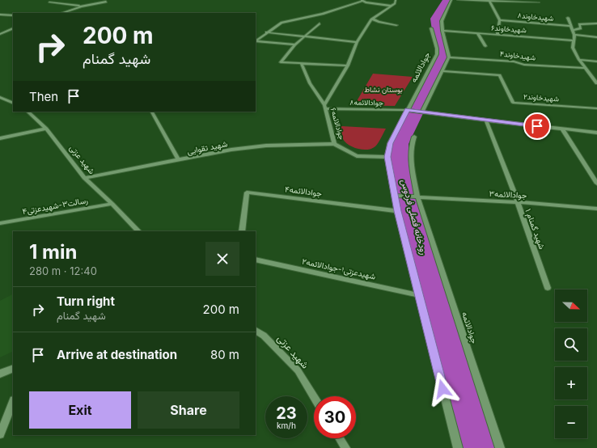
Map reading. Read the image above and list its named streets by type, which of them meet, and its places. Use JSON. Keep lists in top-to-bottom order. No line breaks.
{"streets":{"street":["شهیدخاوند۸","شهیدخاوند۶","شهیدخاوند۴","جوادالائمه","شهیدخاوند۲","جوادالائمه۸","جوادالائمه۶","شهید تقوایی","شهید عزتی","جوادالائمه۴","جوادالائمه۳","رسالت۳-شهیدعزتی۴","شهید گمنام ۱","شهیدعزتی۱-جوادالائمه۲"]},"crossings":[["جوادالائمه","جوادالائمه۸"],["جوادالائمه","جوادالائمه۶"],["جوادالائمه","جوادالائمه۴"],["جوادالائمه","جوادالائمه۳"],["جوادالائمه","شهیدعزتی۱-جوادالائمه۲"],["جوادالائمه۸","جوادالائمه۶"],["جوادالائمه۸","شهید گمنام ۱"],["جوادالائمه۶","شهید تقوایی"],["شهید تقوایی","شهید عزتی"],["شهید عزتی","رسالت۳-شهیدعزتی۴"],["جوادالائمه۳","شهید گمنام ۱"]],"water":["رودخانه فصلی فردوس"],"parks":["بوستان نشاط"],"north":"right","page":{"turn":["200 m","شهید گمنام"],"then":"Then","heading":["1 min","280 m · 12:40"],"list":[{"name":"Turn right","note":"شهید گمنام","value":"200 m"},{"name":"Arrive at destination","value":"80 m"}],"map_buttons":["+","−"],"buttons":["Exit","Share"],"speed":"23 km/h","limit":"30"}}
